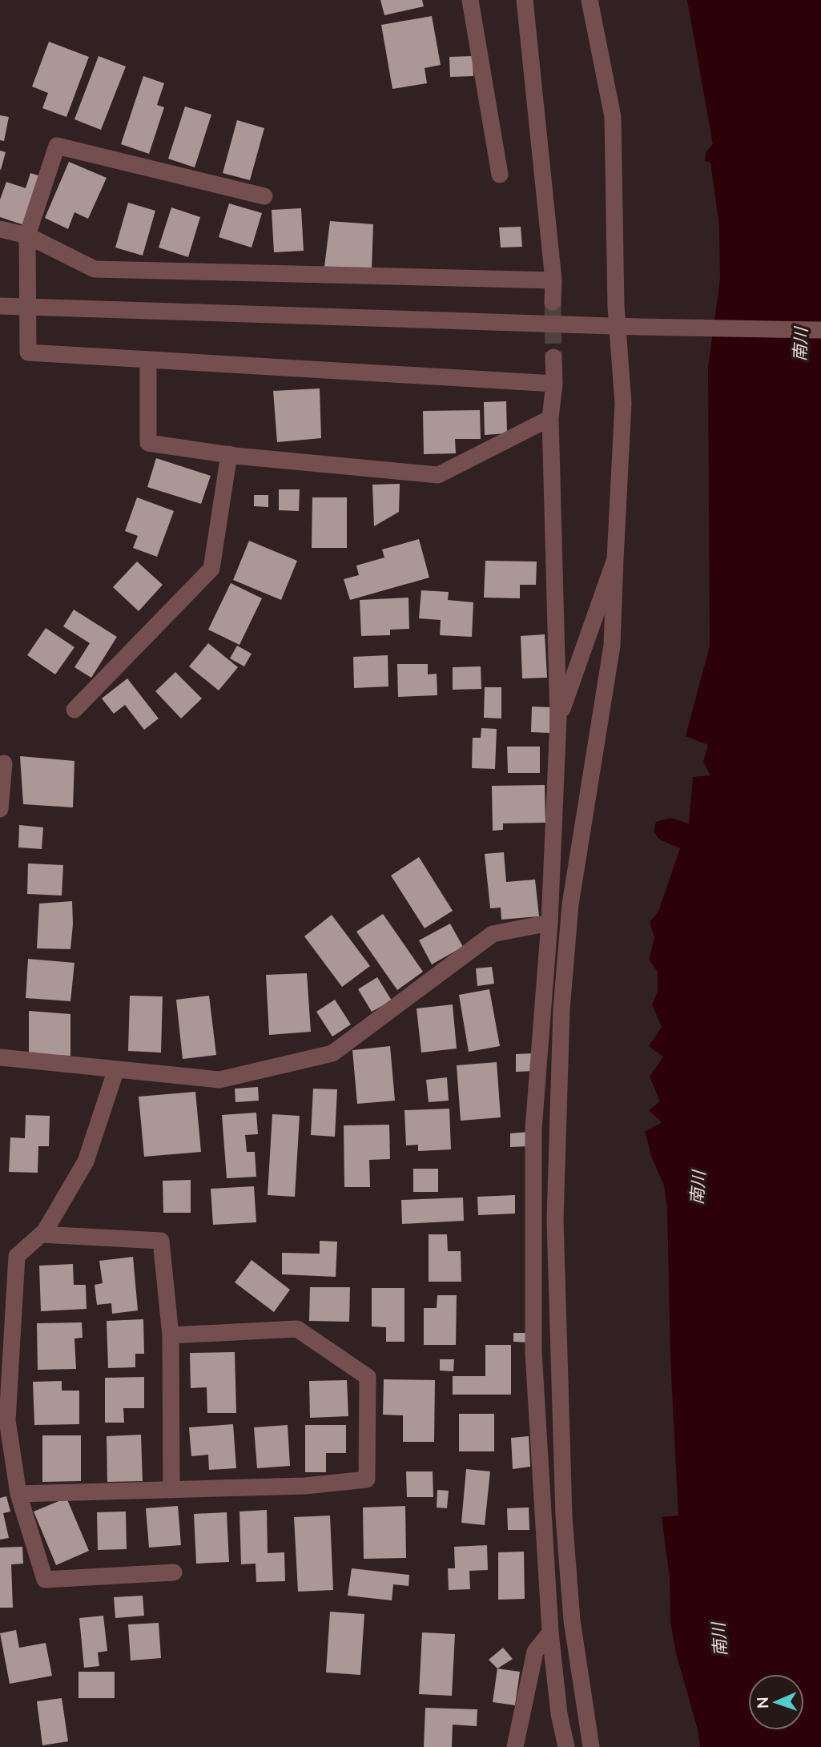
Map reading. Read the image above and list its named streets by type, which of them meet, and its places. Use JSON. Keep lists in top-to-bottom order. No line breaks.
{"water":["南川"],"north":"left"}
